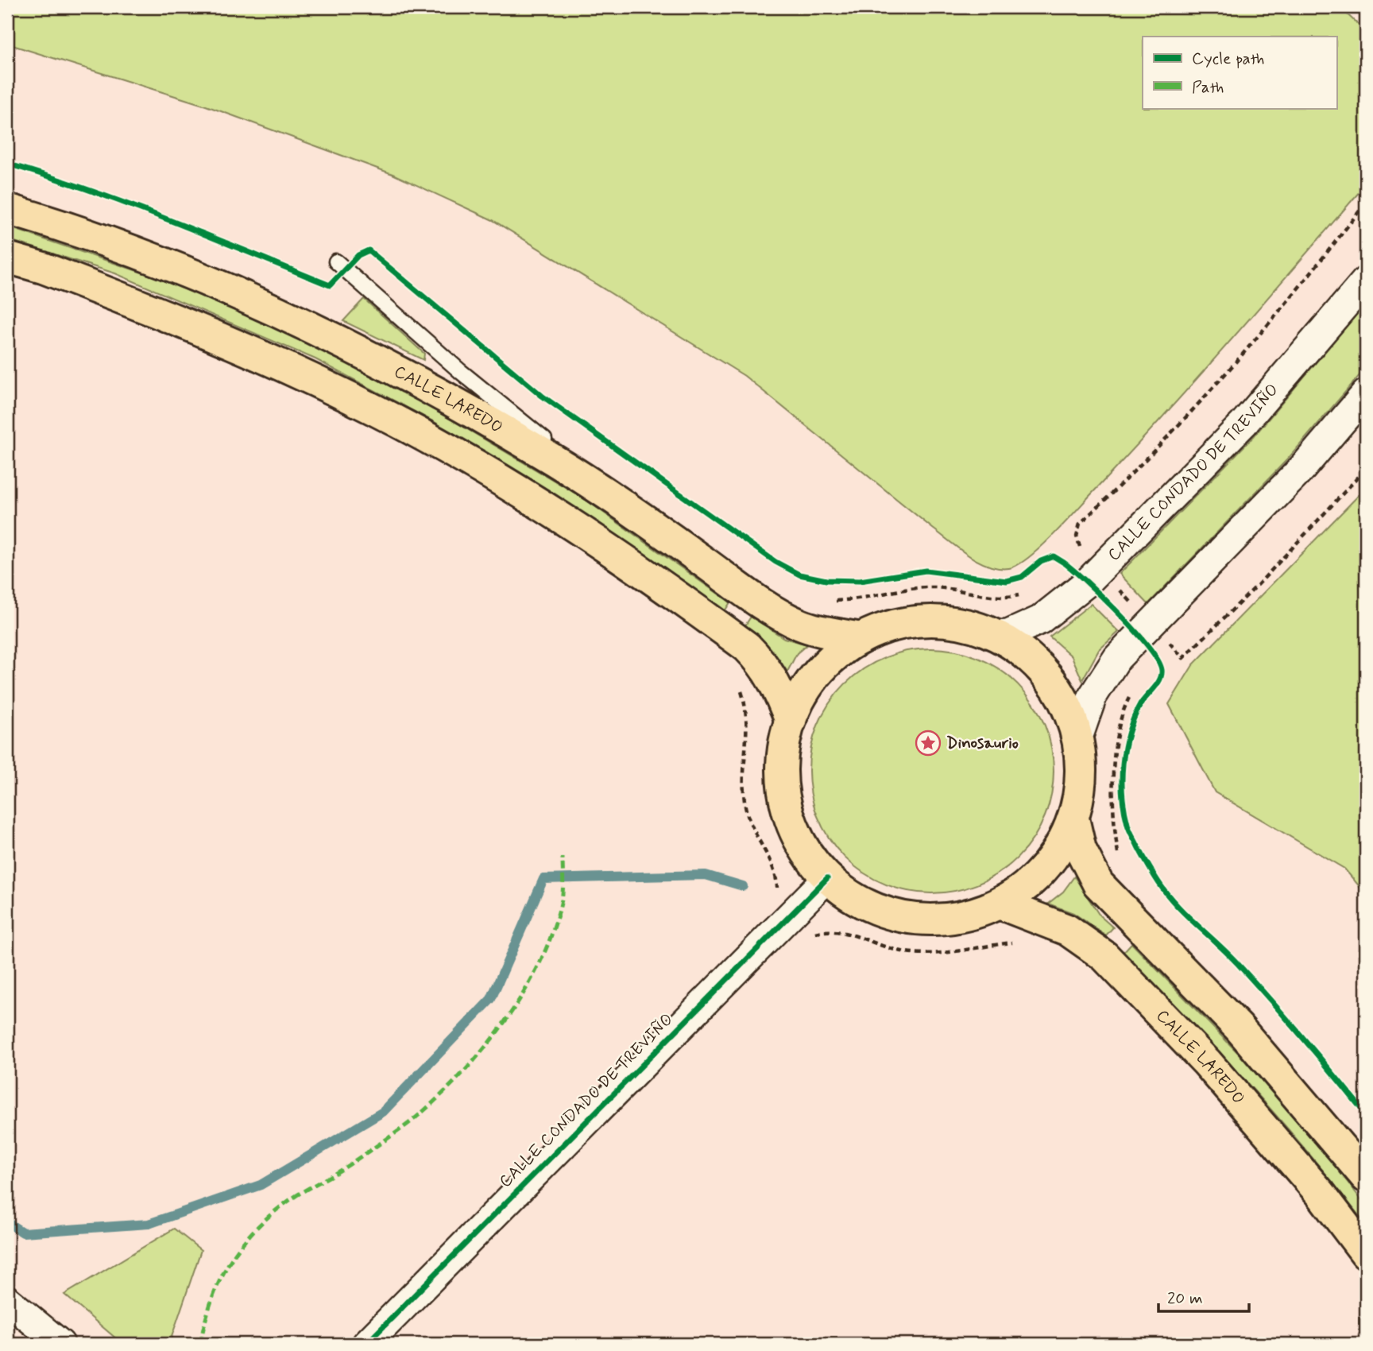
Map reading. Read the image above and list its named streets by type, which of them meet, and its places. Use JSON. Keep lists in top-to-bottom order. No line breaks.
{"streets":{"main road":["CALLE LAREDO"],"street":["CALLE CONDADO DE TREVIÑO"]},"places":{"place":["Dinosaurio"]},"legend":["Cycle path","Path"],"scale_bar":"20 m"}
